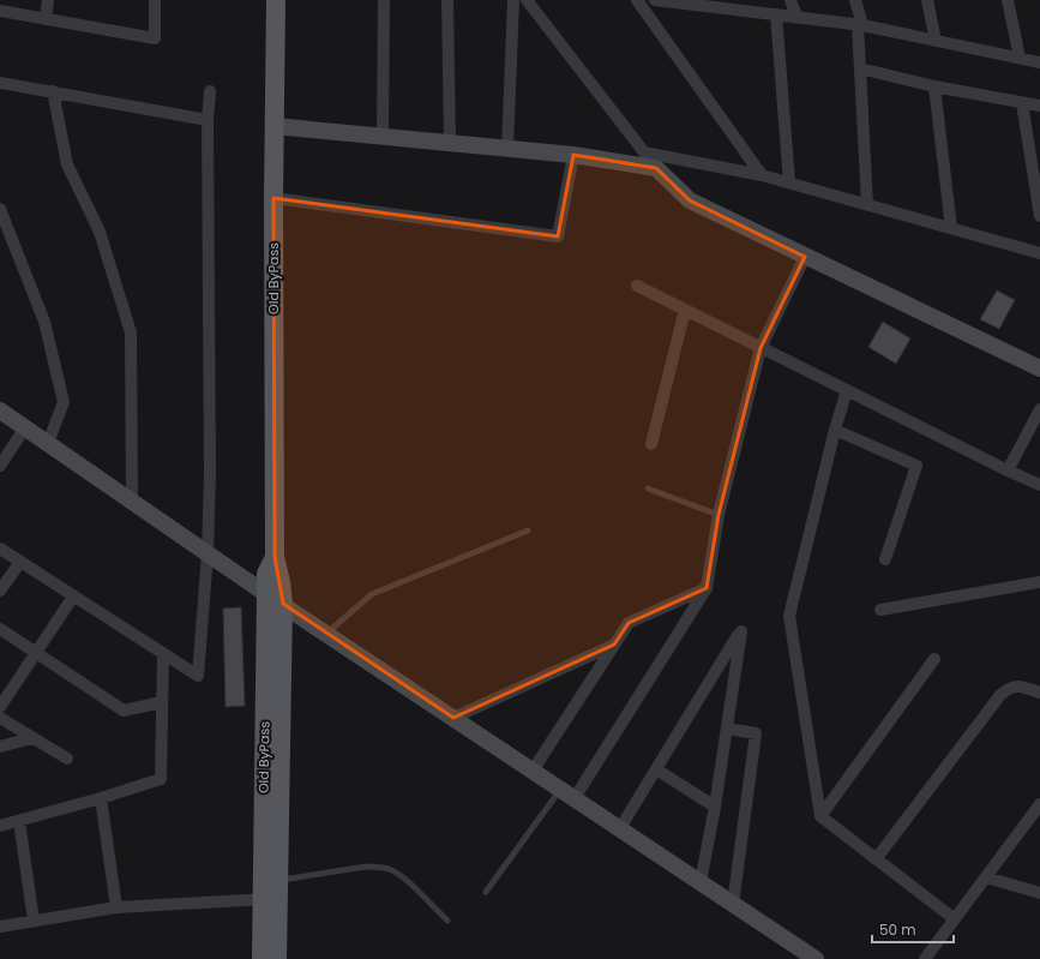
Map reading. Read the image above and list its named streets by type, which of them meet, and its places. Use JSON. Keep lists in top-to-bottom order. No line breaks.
{"streets":{"main road":["Old ByPass"]},"scale_bar":"50 m"}
